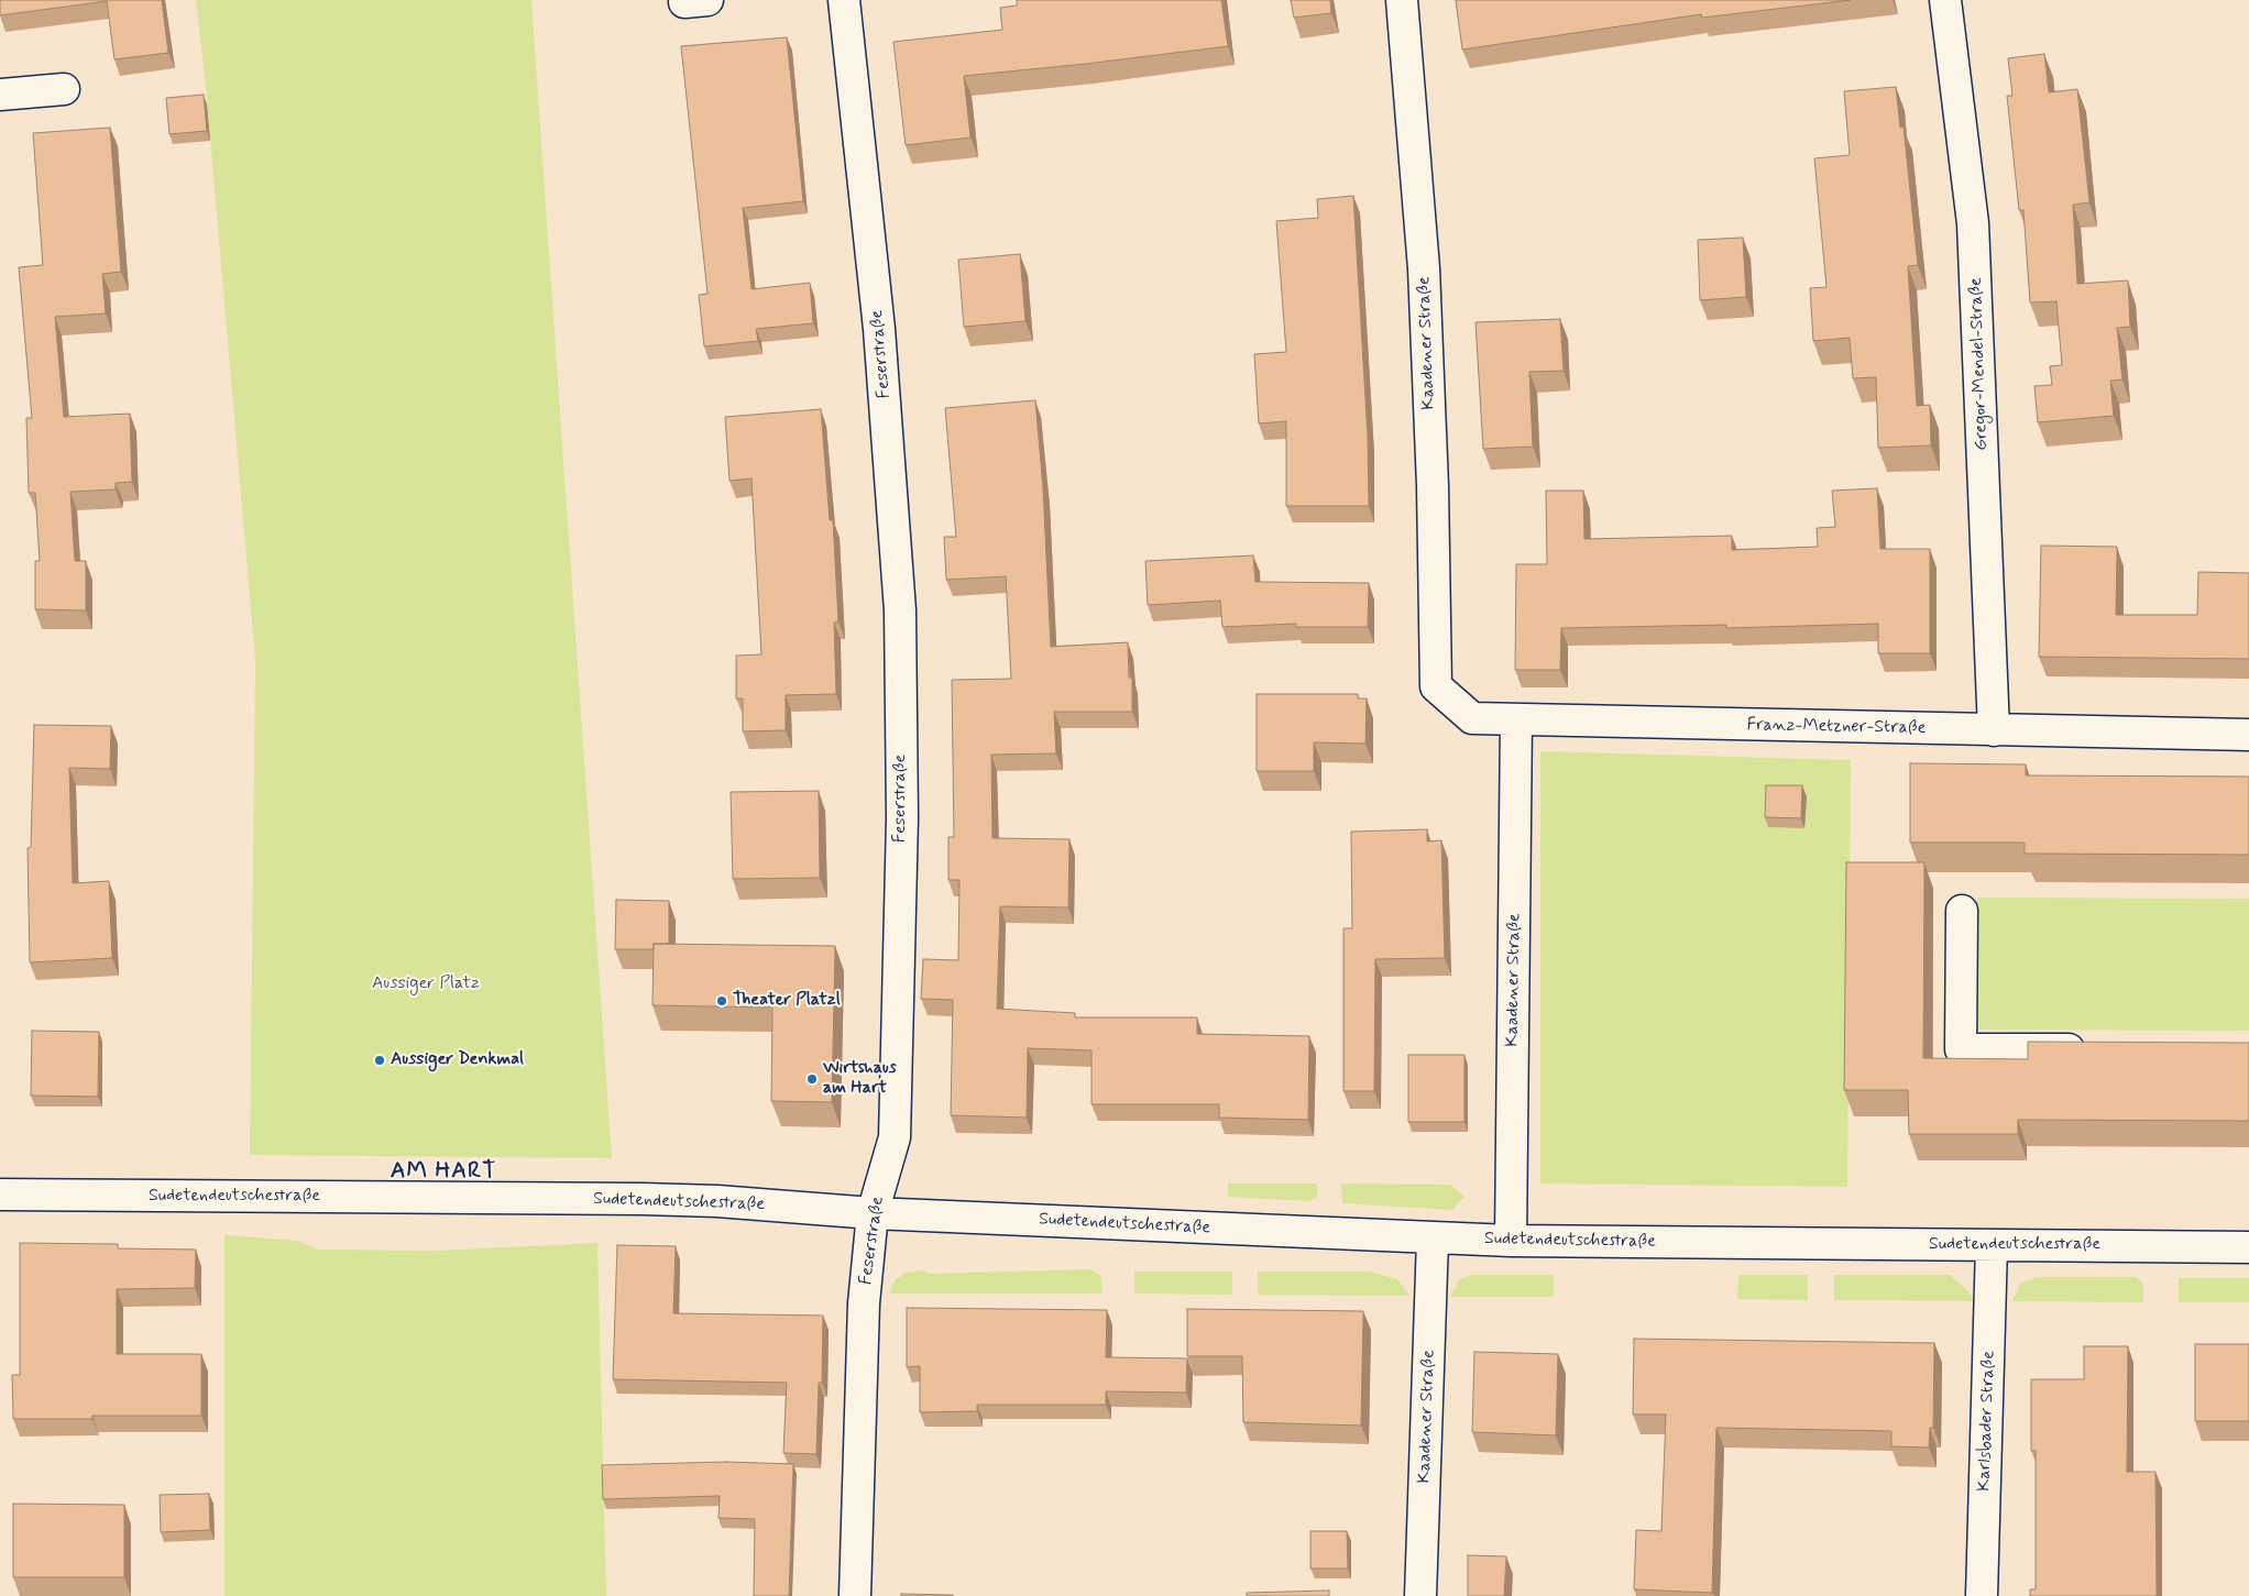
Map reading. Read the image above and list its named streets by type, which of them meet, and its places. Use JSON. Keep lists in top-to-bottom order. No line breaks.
{"streets":{"street":["Kaadener Straße","Feserstraße","Gregor-Mendel-Straße","Franz-Metzner-Straße","Sudetendeutschestraße","Karlsbader Straße"]},"crossings":[["Kaadener Straße","Franz-Metzner-Straße"],["Kaadener Straße","Sudetendeutschestraße"],["Feserstraße","Sudetendeutschestraße"],["Gregor-Mendel-Straße","Franz-Metzner-Straße"],["Sudetendeutschestraße","Karlsbader Straße"]],"districts":["AM HART"],"parks":["Aussiger Platz"],"places":["Theater Platzl","Aussiger Denkmal","Wirtshaus am Hart"]}
